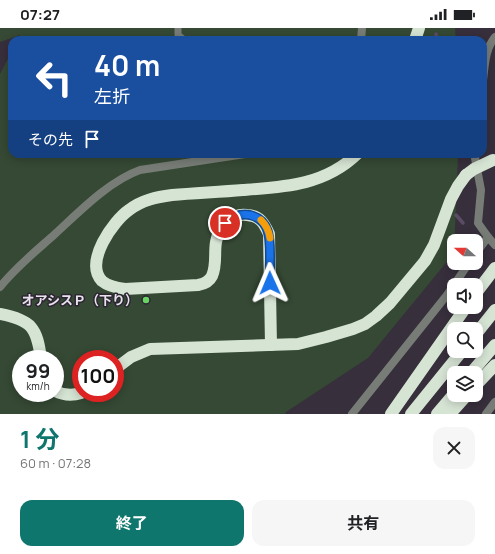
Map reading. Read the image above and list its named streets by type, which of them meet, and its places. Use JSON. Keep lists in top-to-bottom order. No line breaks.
{"places":["オアシスＰ（下り）"],"north":"left","page":{"status":"07:27","turn":["40 m","左折"],"then":"その先","speed":"99 km/h","limit":"100","heading":["1 分","60 m · 07:28"],"buttons":["終了","共有"]}}
